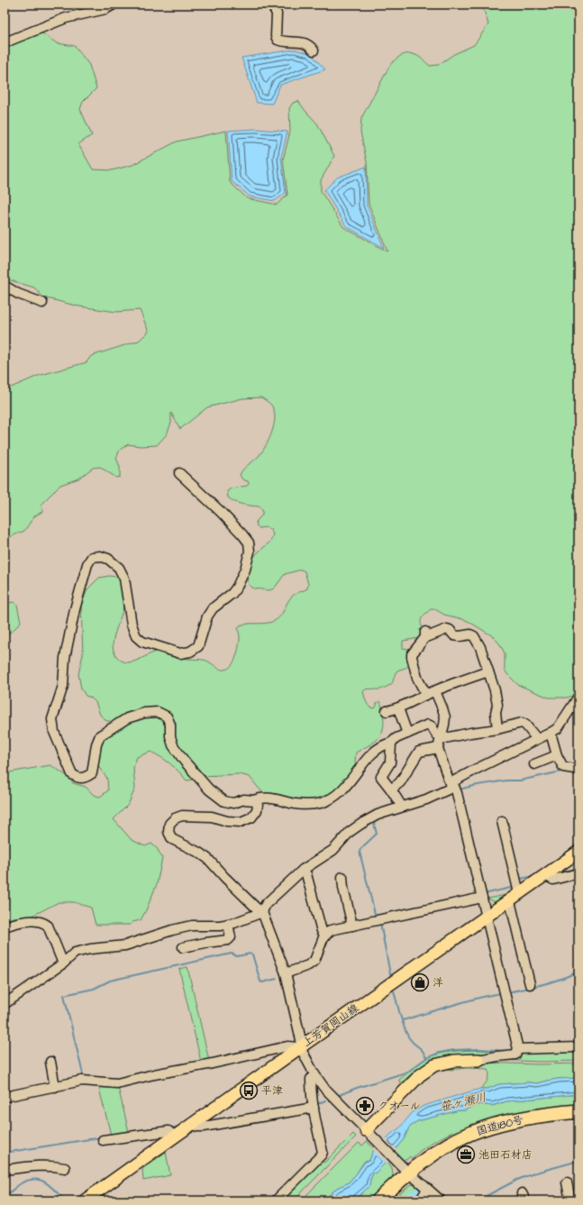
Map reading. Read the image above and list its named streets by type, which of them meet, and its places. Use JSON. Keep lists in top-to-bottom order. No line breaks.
{"streets":{"highway":["国道180号"],"main road":["上芳賀岡山線"]},"water":["笹ヶ瀬川"],"places":{"shop":["洋"],"bus stop":["平津"],"pharmacy":["クオール"],"office":["池田石材店"]}}
